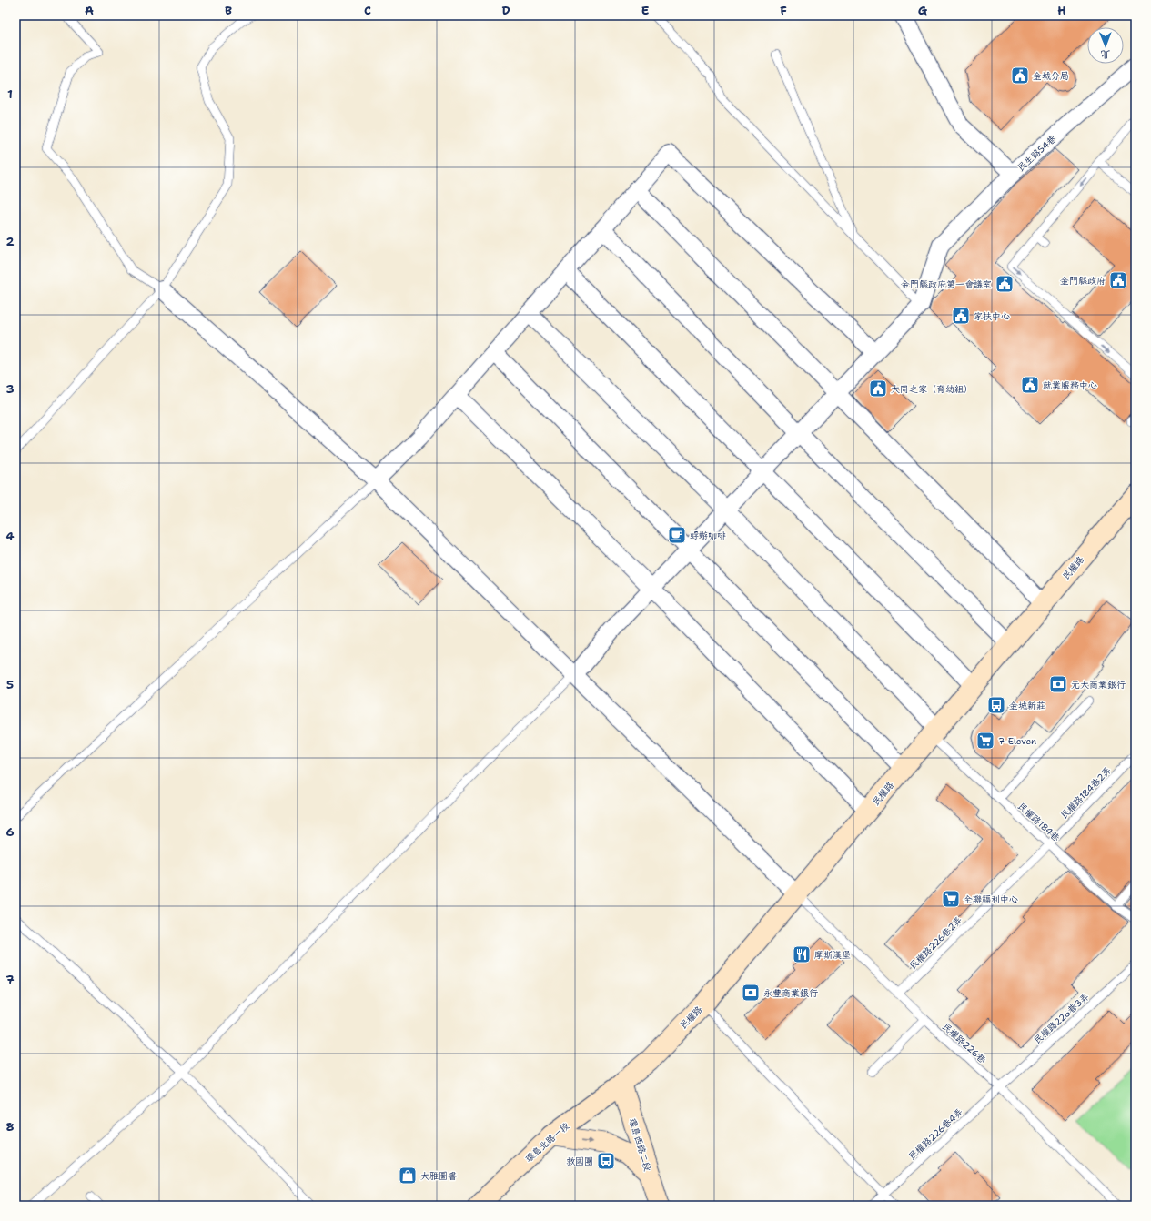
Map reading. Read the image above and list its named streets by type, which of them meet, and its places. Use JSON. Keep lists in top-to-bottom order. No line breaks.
{"streets":{"main road":["民權路","環島北路一段","環島西路二段"],"street":["民生路54巷"],"lane":["民權路184巷2弄","民權路184巷","民權路226巷2弄","民權路226巷3弄","民權路226巷","民權路226巷4弄"]},"crossings":[["民權路","民權路184巷"],["民權路","民權路226巷"],["民權路","環島北路一段"],["民權路","環島西路二段"],["民權路184巷2弄","民權路184巷"],["民權路184巷2弄","民權路226巷2弄"],["民權路184巷","民權路226巷2弄"],["民權路226巷2弄","民權路226巷"],["民權路226巷3弄","民權路226巷"],["民權路226巷3弄","民權路226巷4弄"],["民權路226巷","民權路226巷4弄"],["環島北路一段","環島西路二段"]],"places":{"public building":["金城分局","金門縣政府","金門縣政府第一會議室","家扶中心","就業服務中心","大同之家（育幼組）"],"cafe":["蜉蝣咖啡"],"bank":["元大商業銀行","永豐商業銀行"],"bus stop":["金城新莊","救國團"],"supermarket":["7-Eleven","全聯福利中心"],"restaurant":["摩斯漢堡"],"shop":["大雅圖書"]},"north":"bottom","grid":{"columns":["A","B","C","D","E","F","G","H"],"rows":["1","2","3","4","5","6","7","8"]}}
